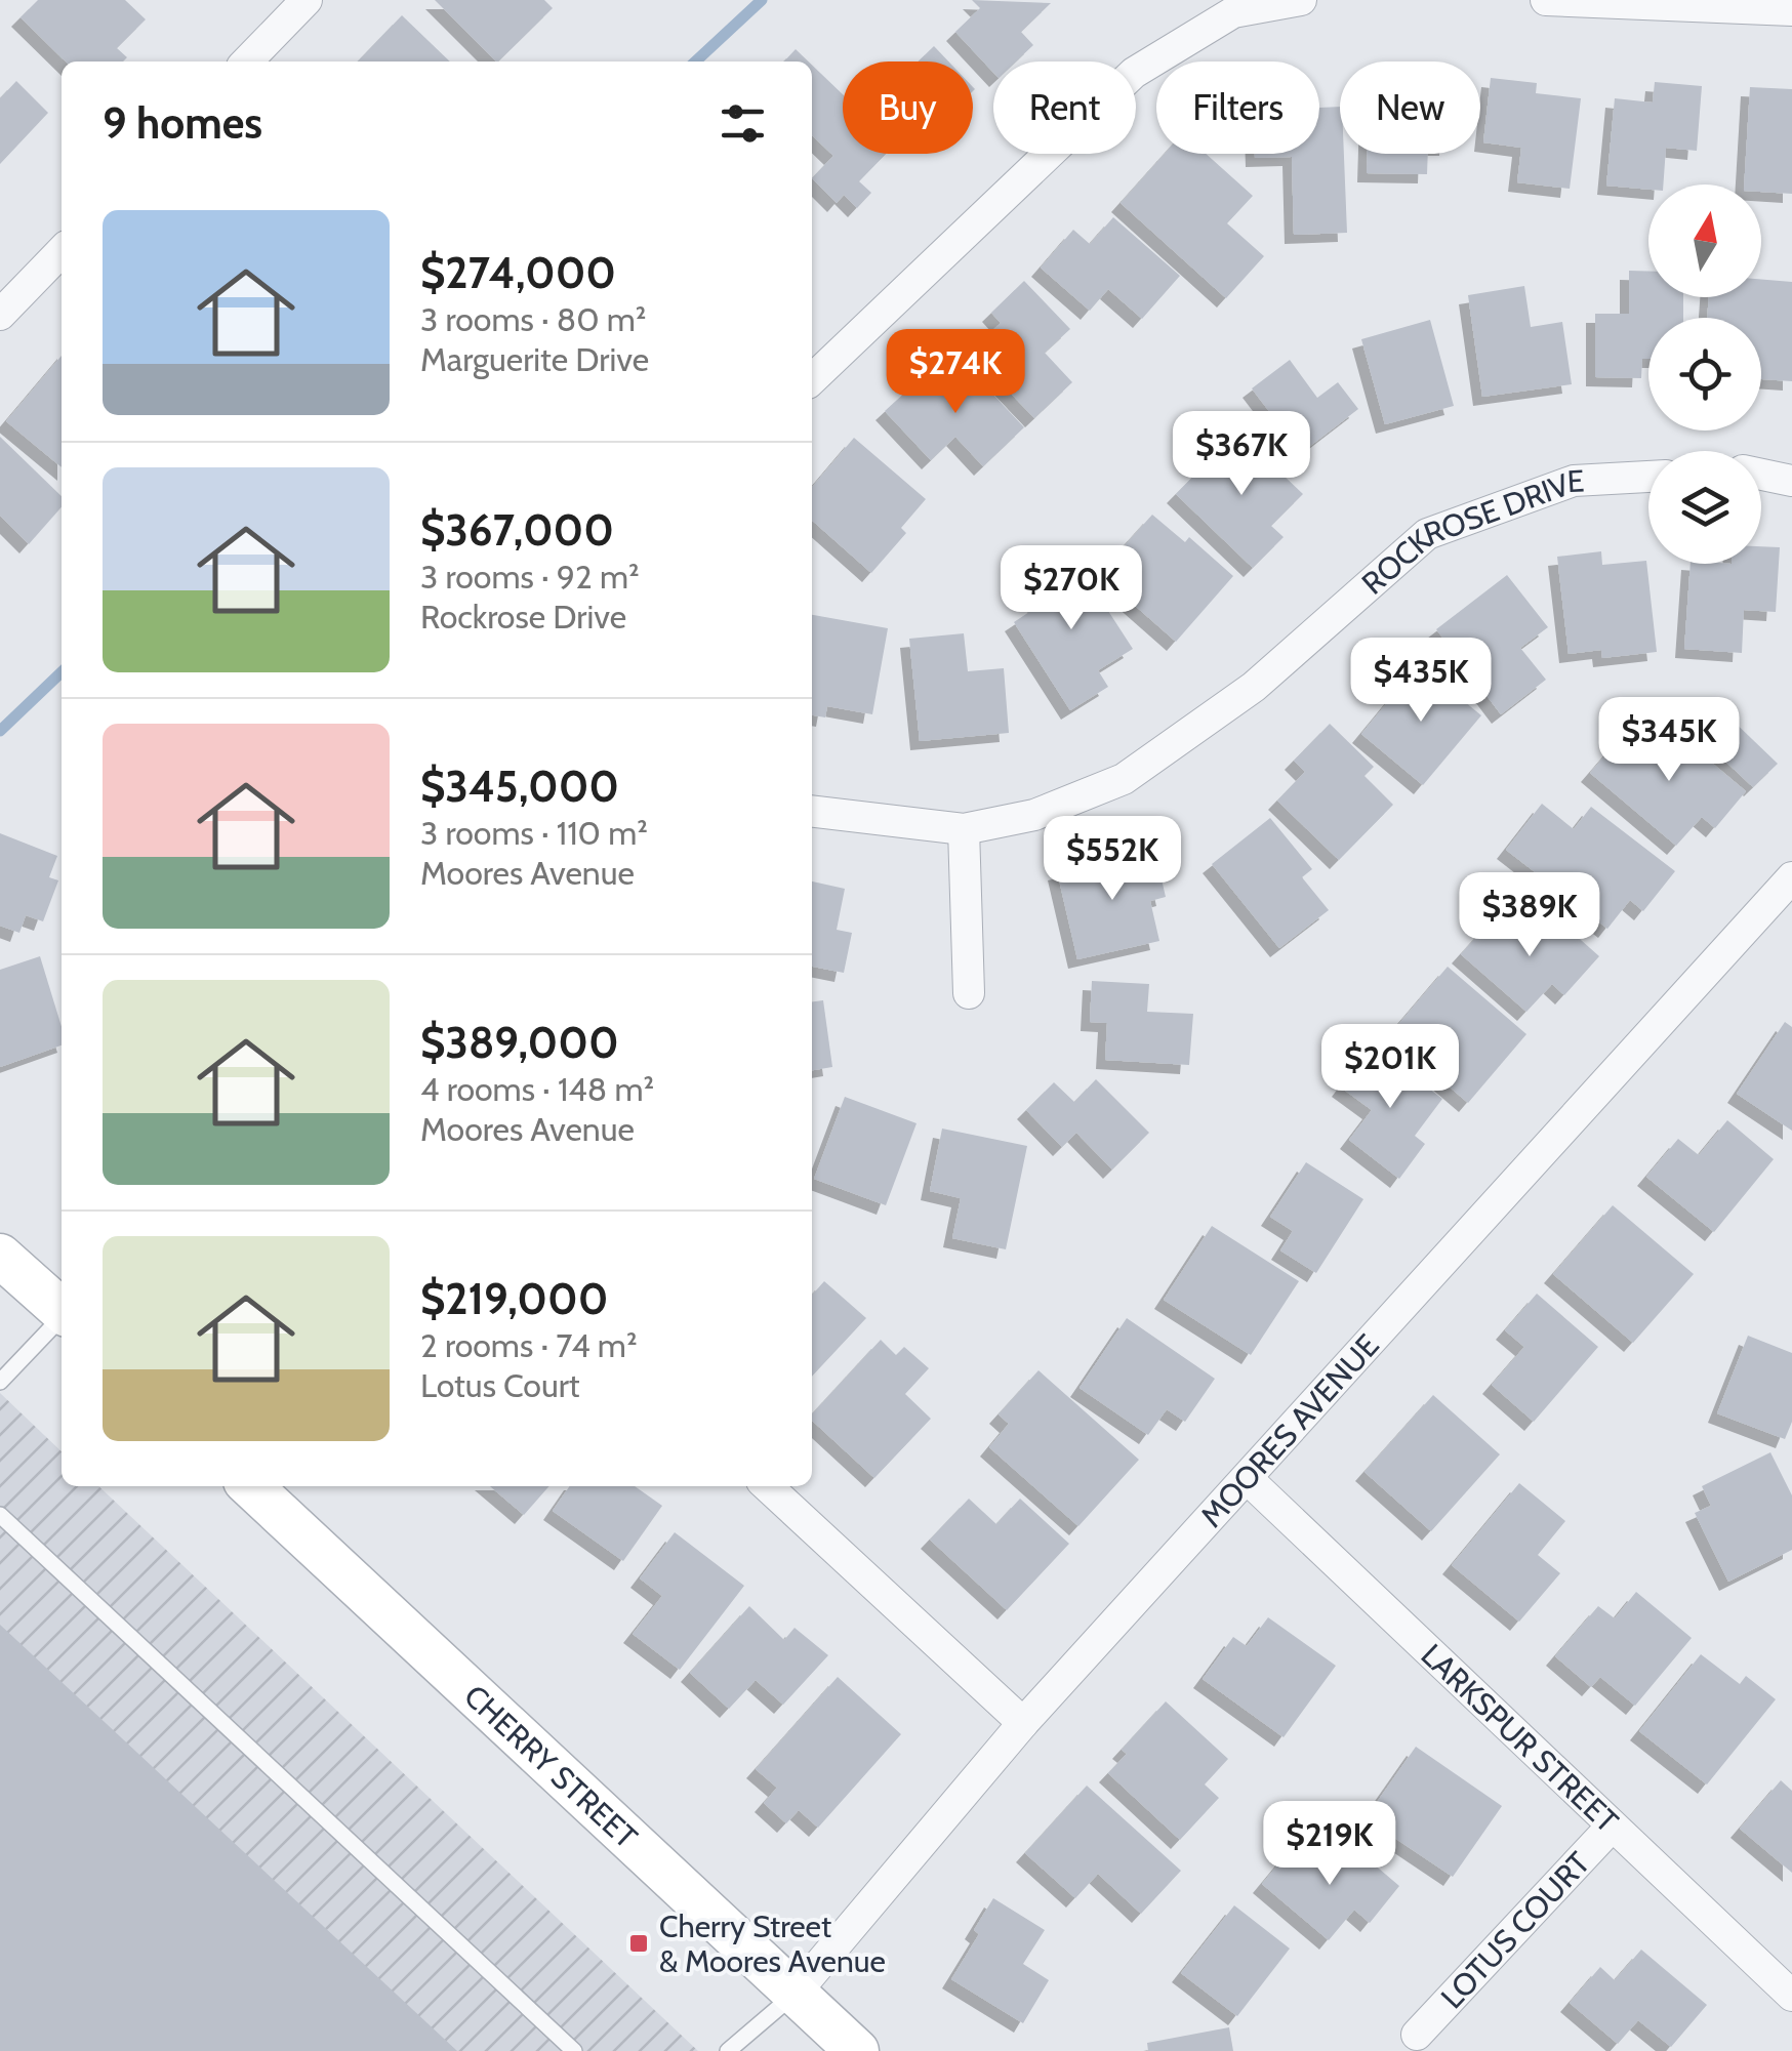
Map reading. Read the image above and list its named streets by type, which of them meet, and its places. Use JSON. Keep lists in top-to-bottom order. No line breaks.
{"streets":{"street":["ROCKROSE DRIVE","MOORES AVENUE","LARKSPUR STREET","CHERRY STREET","LOTUS COURT"]},"crossings":[["MOORES AVENUE","LARKSPUR STREET"],["MOORES AVENUE","CHERRY STREET"],["LARKSPUR STREET","LOTUS COURT"]],"places":{"transit":["Cherry Street & Moores Avenue"]},"north":"top","page":{"chip":["Buy","Rent","Filters","New"],"heading":"9 homes","list":[{"name":"$274,000","note":"3 rooms · 80 m² · Marguerite Drive"},{"name":"$367,000","note":"3 rooms · 92 m² · Rockrose Drive"},{"name":"$345,000","note":"3 rooms · 110 m² · Moores Avenue"},{"name":"$389,000","note":"4 rooms · 148 m² · Moores Avenue"},{"name":"$219,000","note":"2 rooms · 74 m² · Lotus Court"}],"price":["$274K","$367K","$270K","$435K","$345K","$552K","$389K","$201K","$219K"]}}
